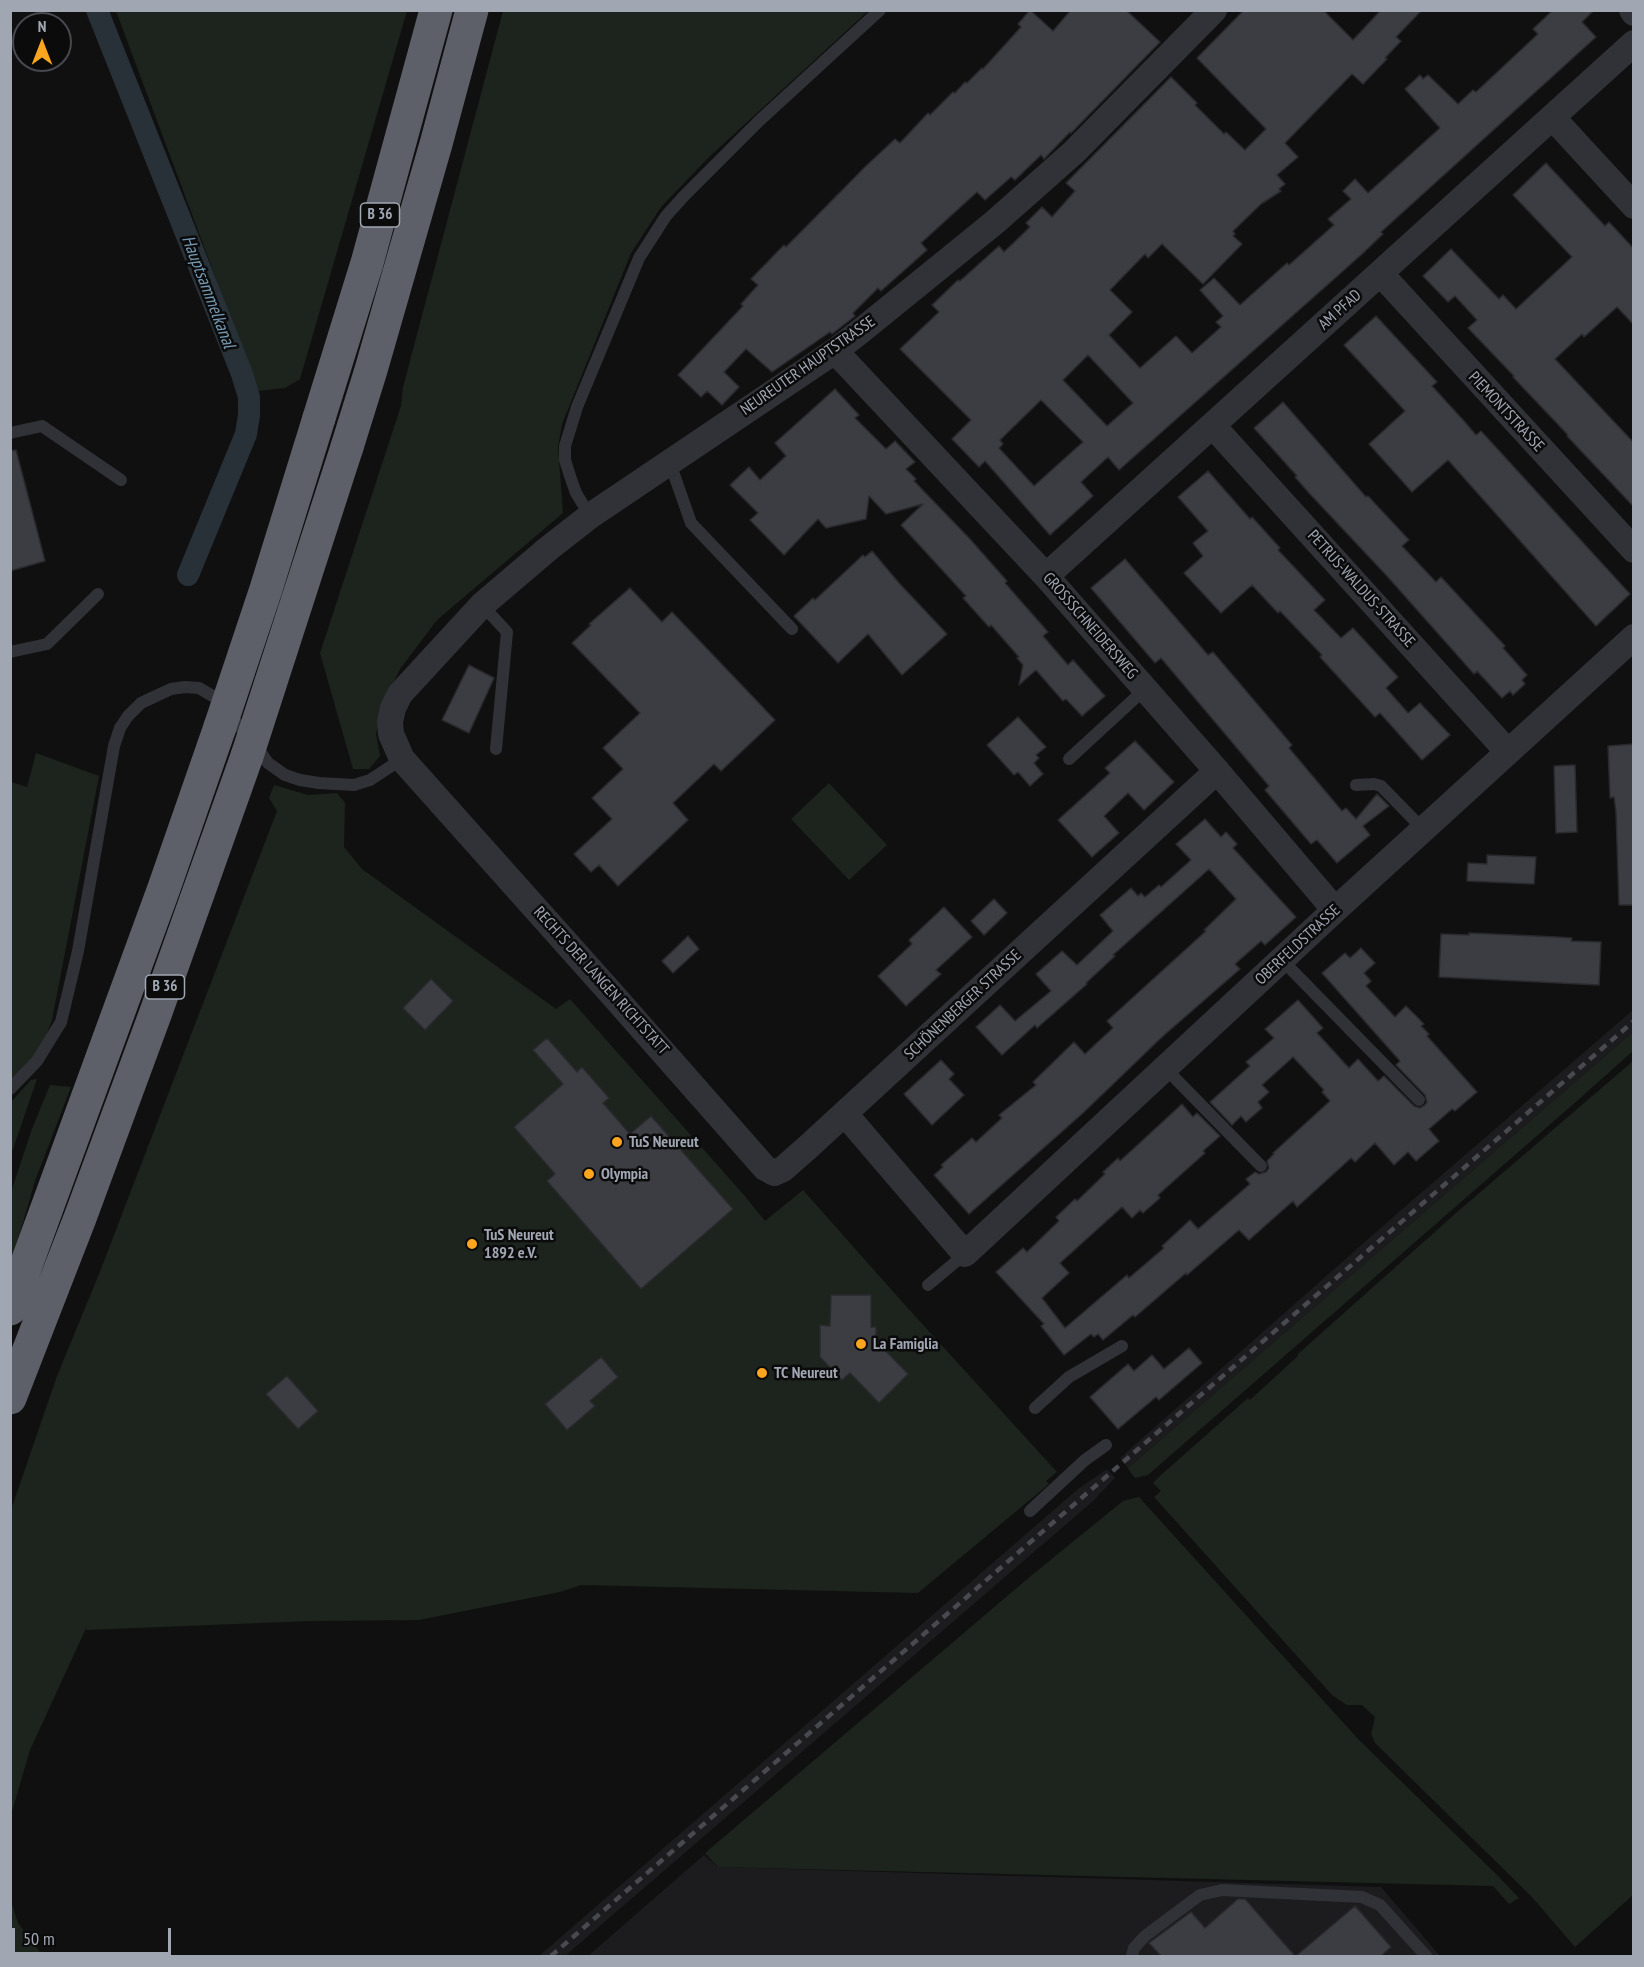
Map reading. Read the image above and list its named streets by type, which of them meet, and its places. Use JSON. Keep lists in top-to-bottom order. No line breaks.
{"streets":{"highway":["B 36"],"street":["AM PFAD","NEUREUTER HAUPTSTRASSE","PIEMONTSTRASSE","PETRUS-WALDUS-STRASSE","GROSSSCHNEIDERSWEG","OBERFELDSTRASSE","RECHTS DER LANGEN RICHTSTATT","SCHÖNENBERGER STRASSE"]},"crossings":[["AM PFAD","PIEMONTSTRASSE"],["AM PFAD","PETRUS-WALDUS-STRASSE"],["AM PFAD","GROSSSCHNEIDERSWEG"],["NEUREUTER HAUPTSTRASSE","GROSSSCHNEIDERSWEG"],["NEUREUTER HAUPTSTRASSE","RECHTS DER LANGEN RICHTSTATT"],["PETRUS-WALDUS-STRASSE","OBERFELDSTRASSE"],["GROSSSCHNEIDERSWEG","OBERFELDSTRASSE"],["GROSSSCHNEIDERSWEG","SCHÖNENBERGER STRASSE"],["RECHTS DER LANGEN RICHTSTATT","SCHÖNENBERGER STRASSE"]],"water":["Hauptsammelkanal"],"places":["TuS Neureut","Olympia","TuS Neureut 1892 e.V.","La Famiglia","TC Neureut"],"scale_bar":"50 m","north":"top"}
